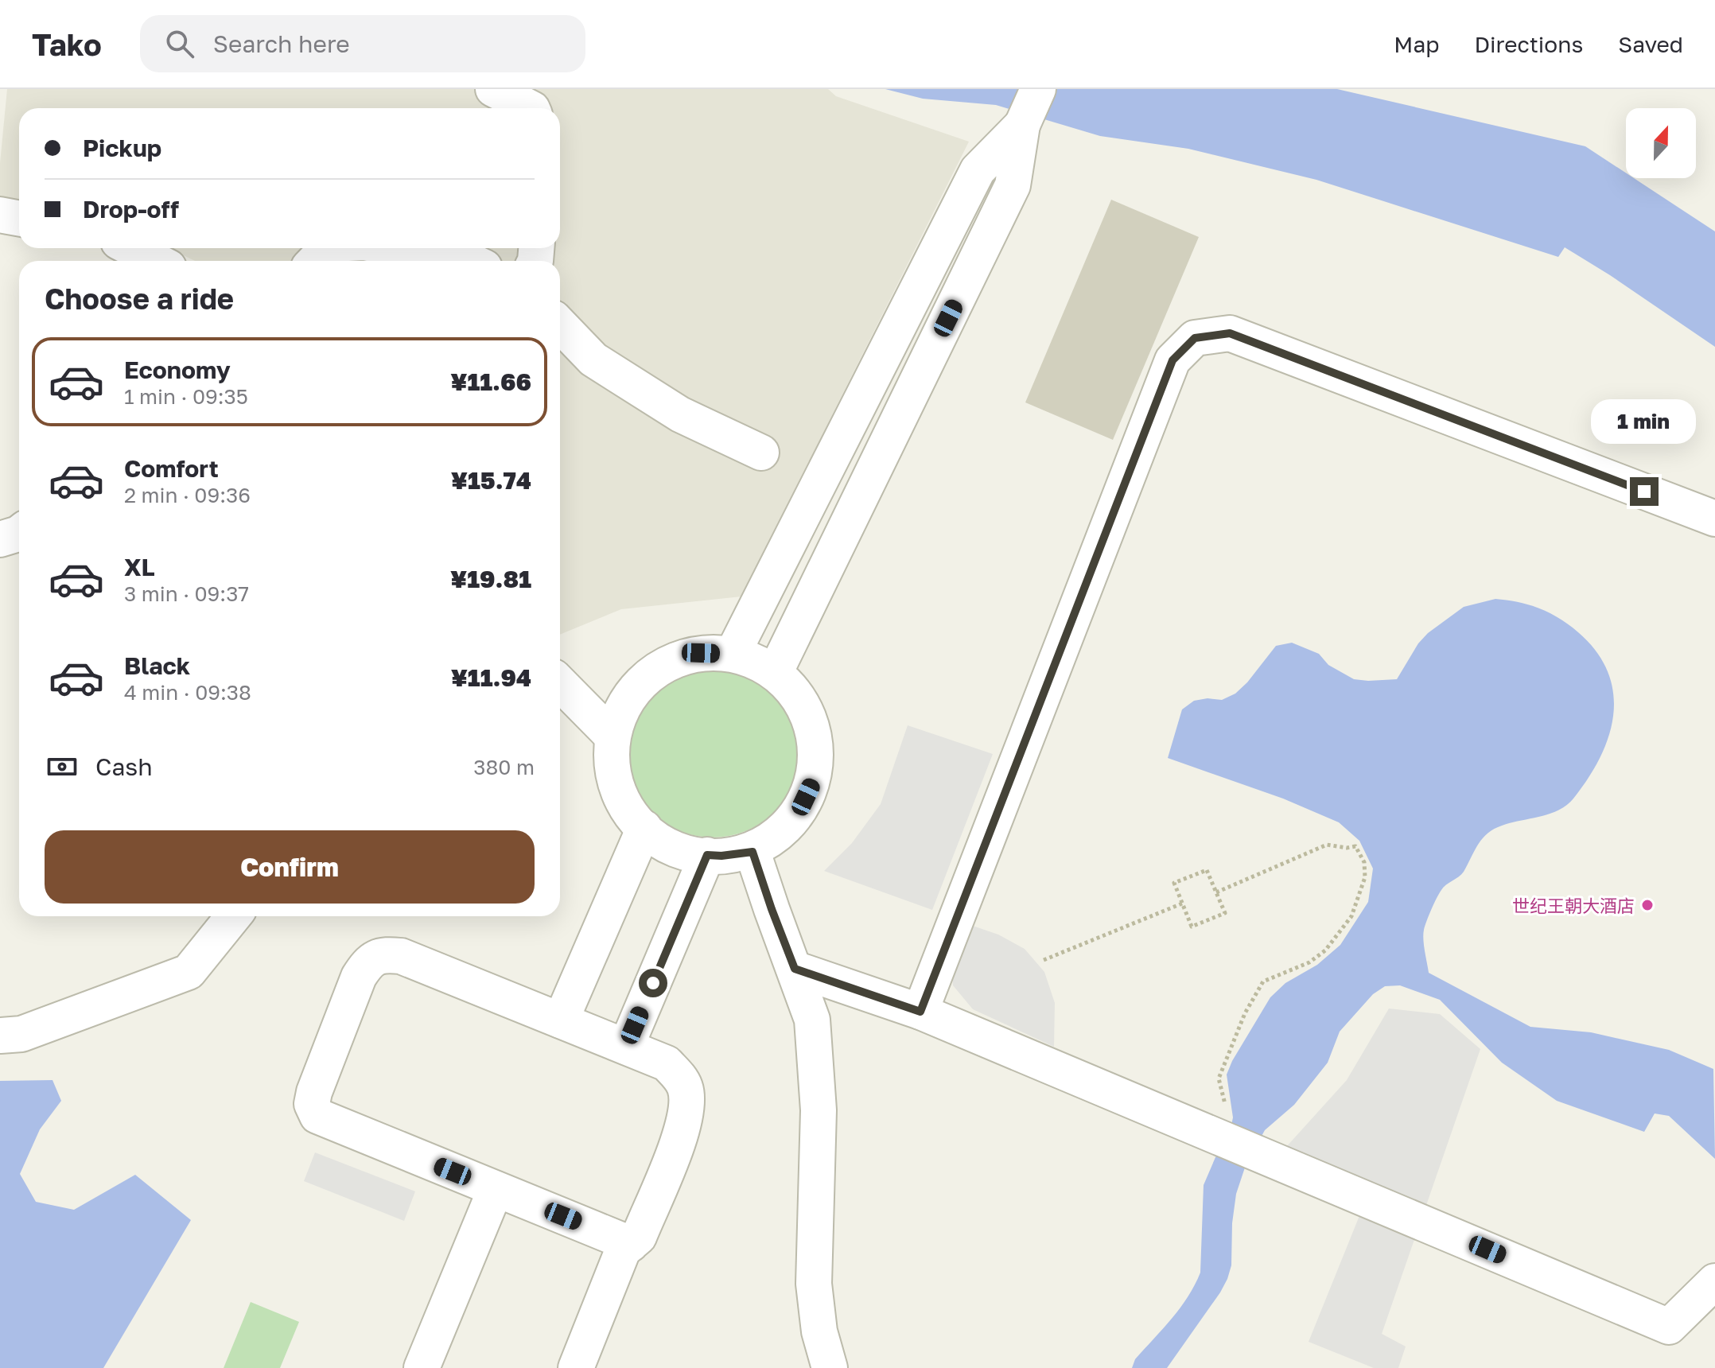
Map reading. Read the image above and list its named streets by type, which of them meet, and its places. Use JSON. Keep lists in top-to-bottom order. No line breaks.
{"places":["世纪王朝大酒店"],"north":"top","page":{"header":"Tako","search":"Search here","nav":["Map","Directions","Saved"],"banner":["Pickup","Drop-off"],"heading":"Choose a ride","list":[{"name":"Economy","note":"1 min · 09:35","value":"¥11.66"},{"name":"Comfort","note":"2 min · 09:36","value":"¥15.74"},{"name":"XL","note":"3 min · 09:37","value":"¥19.81"},{"name":"Black","note":"4 min · 09:38","value":"¥11.94"}],"bubble":"1 min","pay":["Cash","380 m"],"buttons":"Confirm"}}
